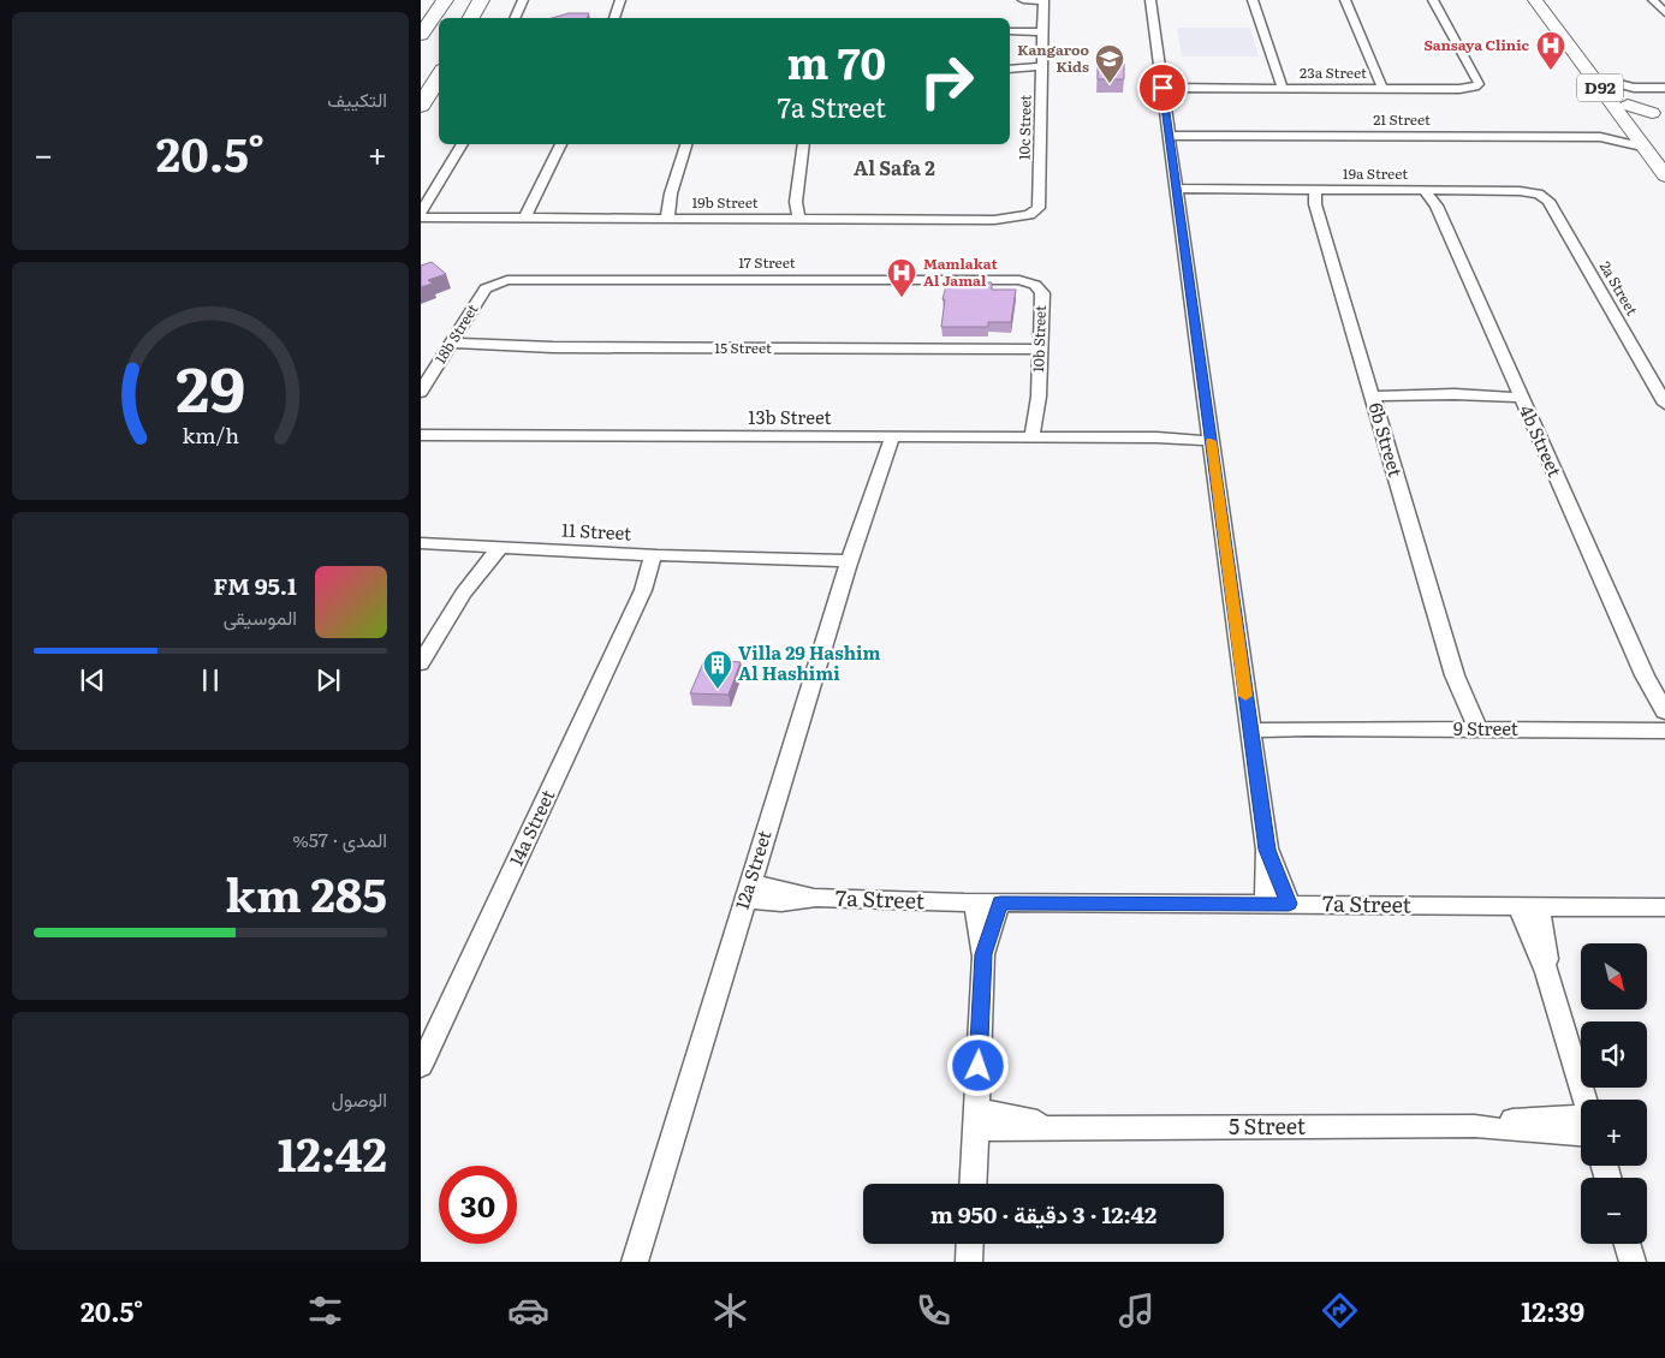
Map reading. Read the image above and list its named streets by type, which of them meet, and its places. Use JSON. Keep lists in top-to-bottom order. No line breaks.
{"streets":{"main road":["D92"],"street":["23a Street","21 Street","10c Street","19a Street","19b Street","17 Street","2a Street","18b Street","10b Street","15 Street","13b Street","6b Street","4b Street","11 Street","9 Street","14a Street","12a Street","7a Street","5 Street"]},"crossings":[["D92","21 Street"],["10c Street","19b Street"],["19a Street","6b Street"],["19a Street","4b Street"],["17 Street","18b Street"],["17 Street","10b Street"],["2a Street","4b Street"],["18b Street","15 Street"],["10b Street","15 Street"],["10b Street","13b Street"],["13b Street","12a Street"],["6b Street","9 Street"],["4b Street","9 Street"],["11 Street","14a Street"],["11 Street","12a Street"],["12a Street","7a Street"]],"districts":["Al Safa 2"],"places":{"hospital":["Sansaya Clinic","Mamlakat Al Jamal"],"school or university":["Kangaroo Kids"],"building":["Villa 29 Hashim Al Hashimi"]},"north":"bottom right","page":{"tile":["التكييف",["المدى · 57%","285 km"],["الوصول","12:42"]],"turn":["70 m","7a Street"],"heat":["−","20.5°","+"],"song":["95.1 FM","الموسيقى"],"map_buttons":["+","−"],"limit":"30","trip":"12:42 · 3 دقيقة · 950 m","tabs":["12:39","20.5°"],"gauge":["29","km/h"]}}
